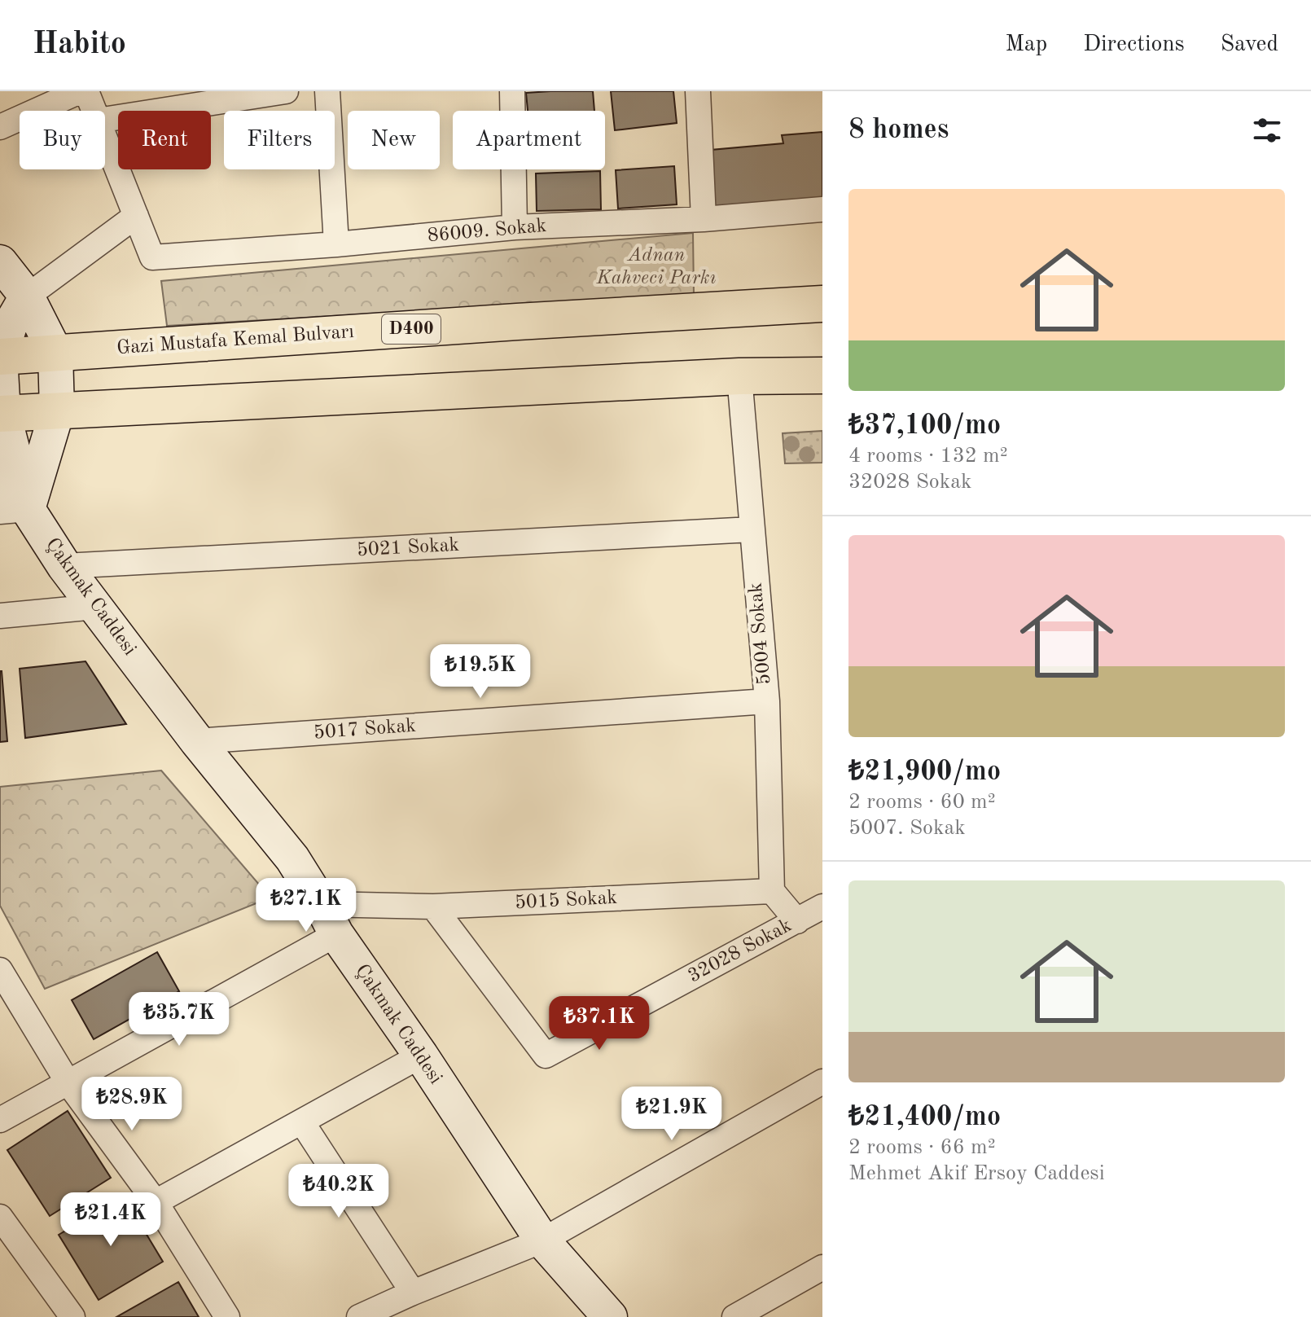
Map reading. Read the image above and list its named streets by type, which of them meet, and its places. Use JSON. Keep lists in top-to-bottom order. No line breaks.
{"streets":{"highway":["D400","Gazi Mustafa Kemal Bulvarı"],"street":["86009. Sokak","5021 Sokak","Çakmak Caddesi","5004 Sokak","5017 Sokak","5015 Sokak","32028 Sokak"]},"crossings":[["5021 Sokak","Çakmak Caddesi"],["5021 Sokak","5004 Sokak"],["Çakmak Caddesi","5017 Sokak"],["Çakmak Caddesi","5015 Sokak"],["5004 Sokak","5017 Sokak"],["5004 Sokak","5015 Sokak"],["5015 Sokak","32028 Sokak"]],"parks":["Adnan Kahveci Parkı"],"page":{"header":"Habito","nav":["Map","Directions","Saved"],"heading":"8 homes","chip":["Buy","Rent","Filters","New","Apartment"],"list":[{"name":"₺37,100/mo","note":"4 rooms · 132 m² · 32028 Sokak"},{"name":"₺21,900/mo","note":"2 rooms · 60 m² · 5007. Sokak"},{"name":"₺21,400/mo","note":"2 rooms · 66 m² · Mehmet Akif Ersoy Caddesi"}],"price":["₺19.5K","₺27.1K","₺35.7K","₺37.1K","₺28.9K","₺21.9K","₺40.2K","₺21.4K"]}}
